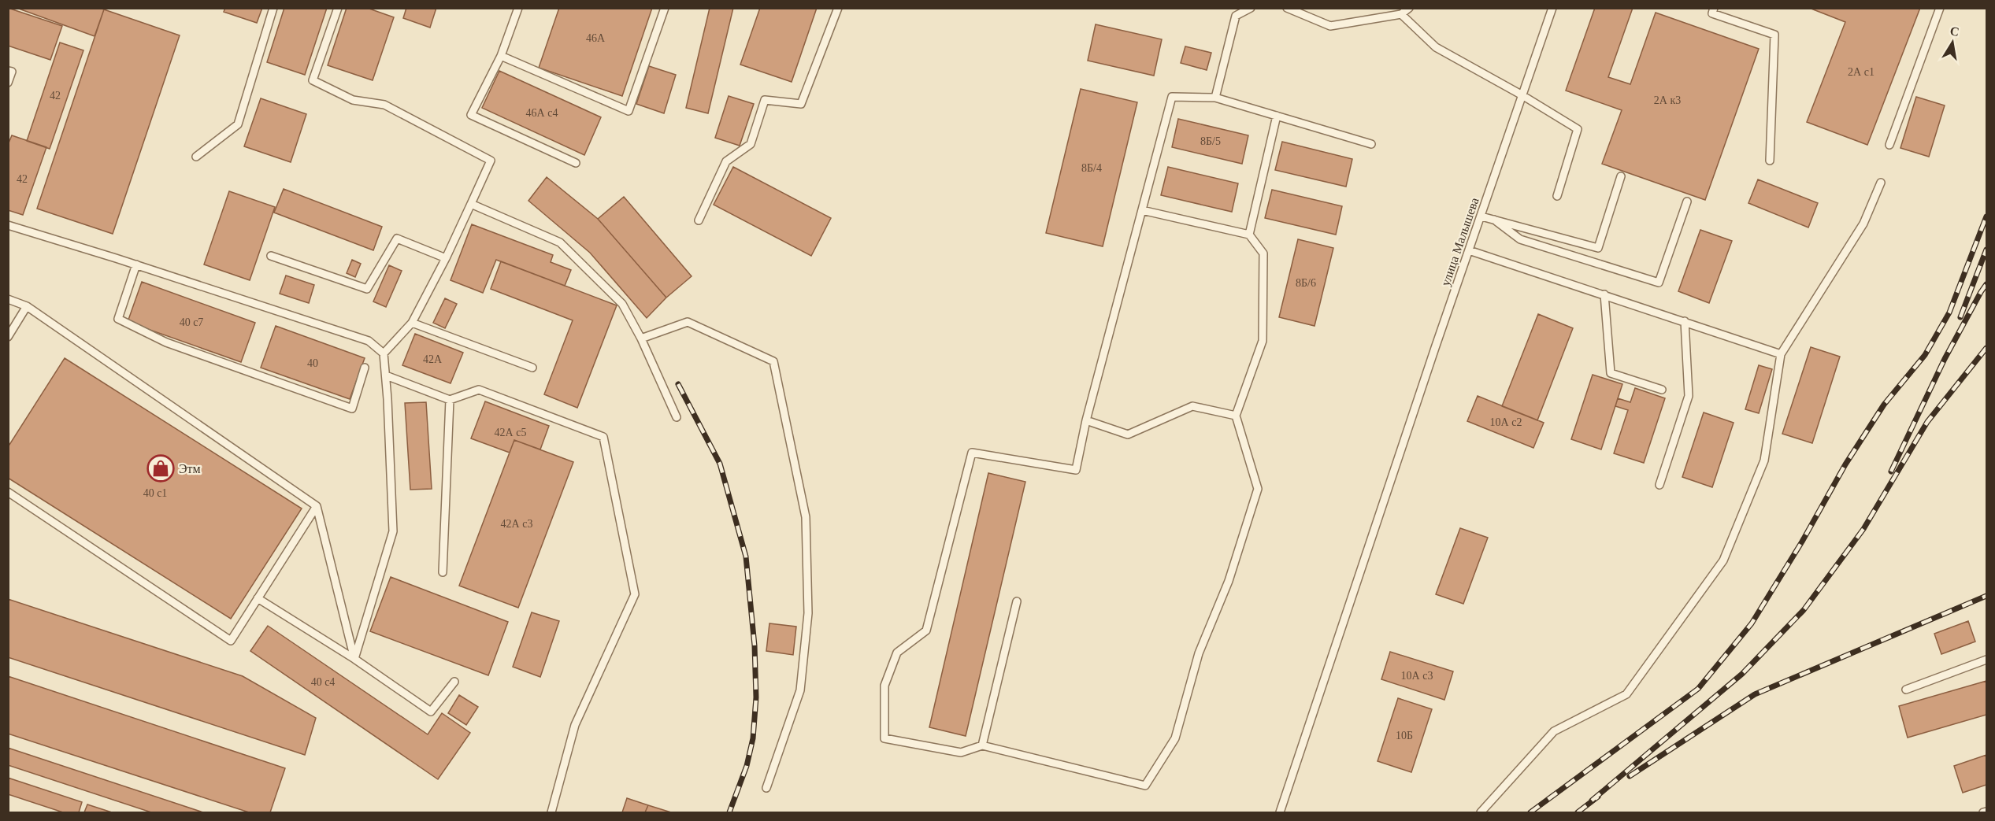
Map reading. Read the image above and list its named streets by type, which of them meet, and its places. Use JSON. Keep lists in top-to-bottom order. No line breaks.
{"streets":{"lane":["улица Малышева"]},"places":{"shop":["Этм"]},"house_numbers":["46А","2А с1","42","2А к3","46А с4","8Б/5","8Б/4","42","8Б/6","40 с7","42А","40","10А с2","42А с5","40 с1","42А с3","10А с3","40 с4","10Б"],"north":"top"}
